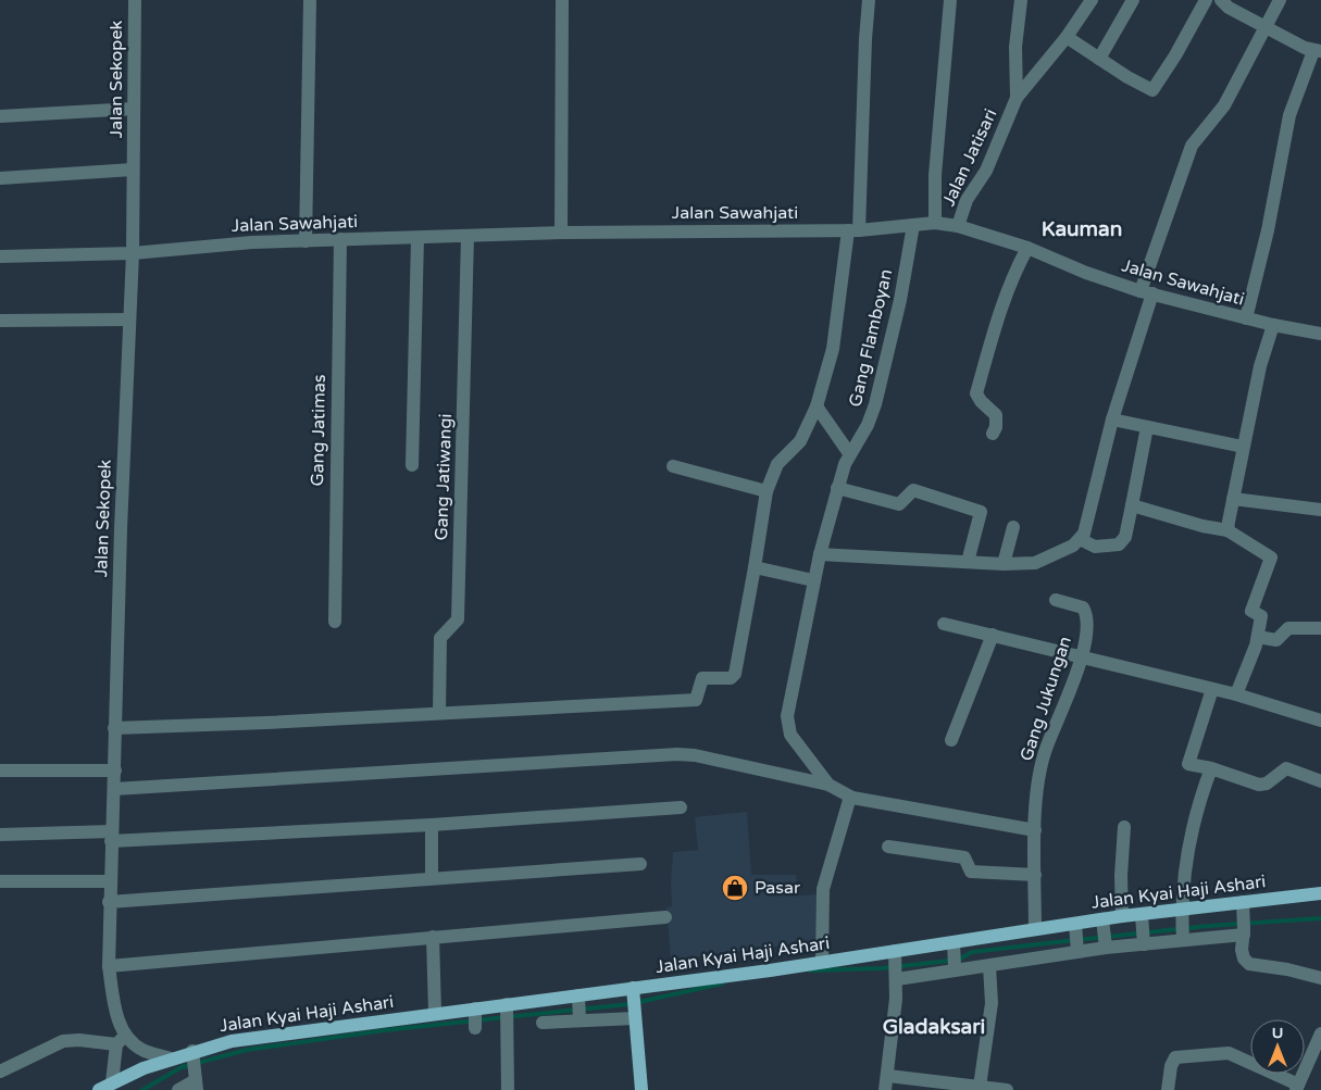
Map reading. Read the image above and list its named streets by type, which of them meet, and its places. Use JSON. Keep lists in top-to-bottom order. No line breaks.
{"streets":{"main road":["Jalan Kyai Haji Ashari"],"street":["Jalan Sekopek","Jalan Jatisari","Jalan Sawahjati","Gang Flamboyan","Gang Jatimas","Gang Jatiwangi","Gang Jukungan"]},"crossings":[["Jalan Sekopek","Jalan Sawahjati"],["Jalan Jatisari","Jalan Sawahjati"],["Jalan Sawahjati","Gang Flamboyan"],["Jalan Sawahjati","Gang Jatimas"],["Jalan Sawahjati","Gang Jatiwangi"],["Gang Jukungan","Jalan Kyai Haji Ashari"]],"districts":["Kauman","Gladaksari"],"places":{"shop":["Pasar"]},"north":"top"}
